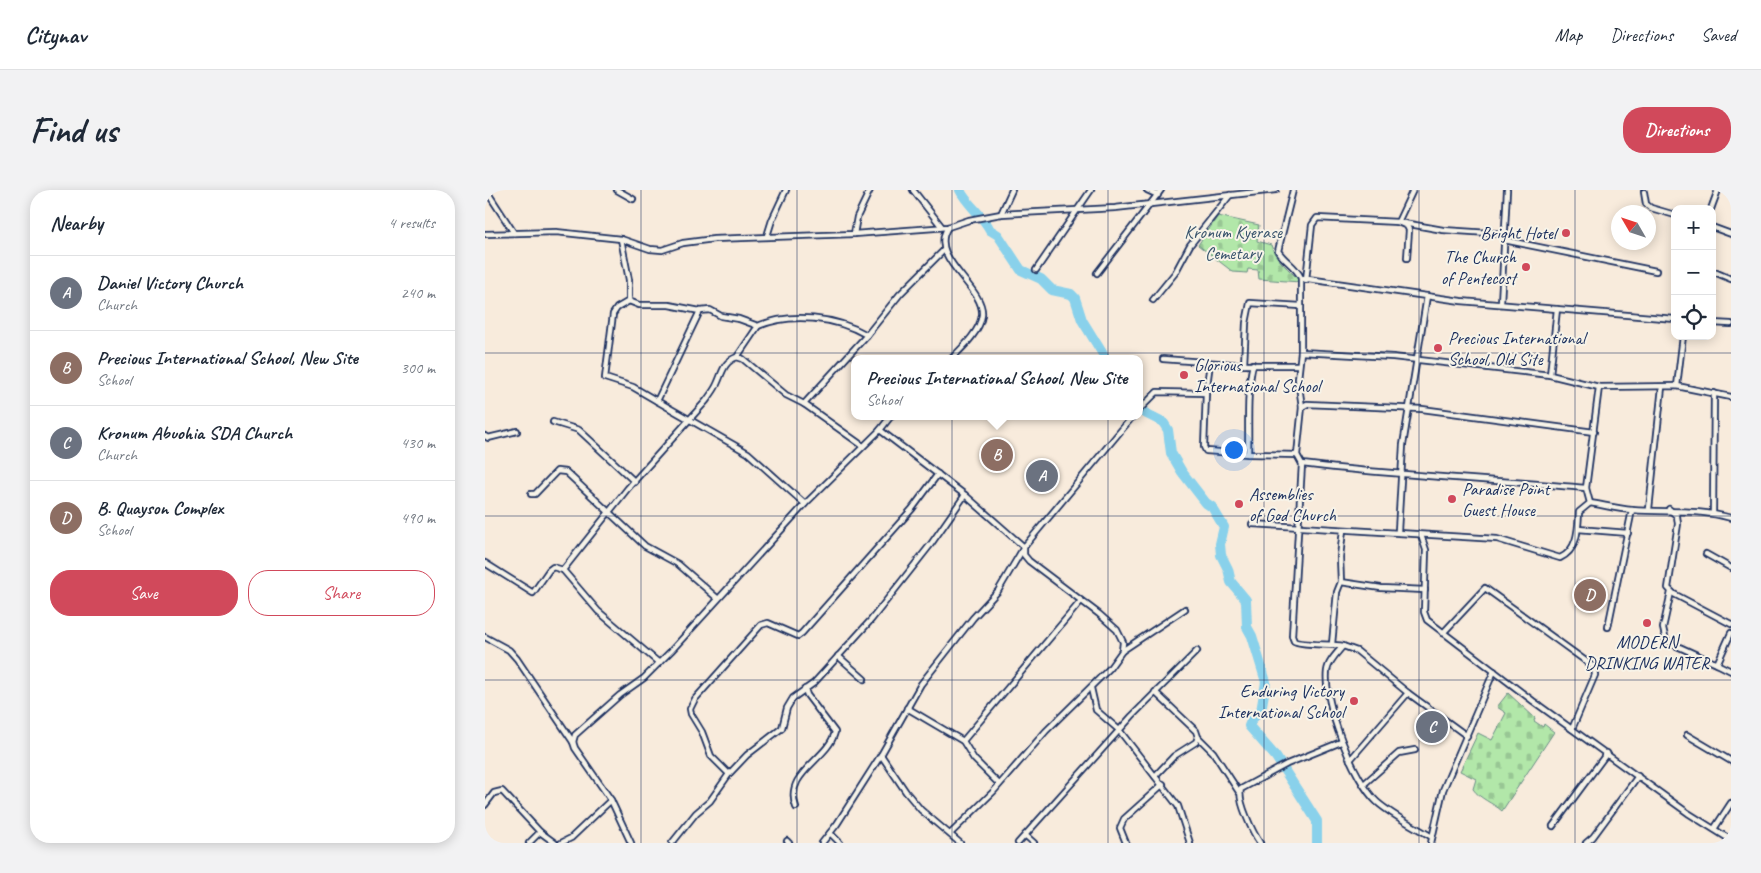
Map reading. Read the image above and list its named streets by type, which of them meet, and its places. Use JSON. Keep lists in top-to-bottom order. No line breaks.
{"parks":["Kronum Kyerase Cemetary"],"places":["Bright Hotel","The Church of Pentecost","Precious International School, Old Site","Glorious International School","Paradise Point Guest House","Assemblies of God Church","MODERN DRINKING WATER","Enduring Victory International School"],"north":"top left","page":{"header":"Citynav","nav":["Map","Directions","Saved"],"buttons":["Directions",["Save","Share"]],"title":"Find us","heading":["Nearby","4 results"],"map_buttons":["+","−"],"list":[{"mark":"A","name":"Daniel Victory Church","note":"Church","value":"240 m"},{"mark":"B","name":"Precious International School, New Site","note":"School","value":"300 m"},{"mark":"C","name":"Kronum Abuohia SDA Church","note":"Church","value":"430 m"},{"mark":"D","name":"B. Quayson Complex","note":"School","value":"490 m"}],"popup":["Precious International School, New Site","School"],"pins":["B","A","D","C"]}}
